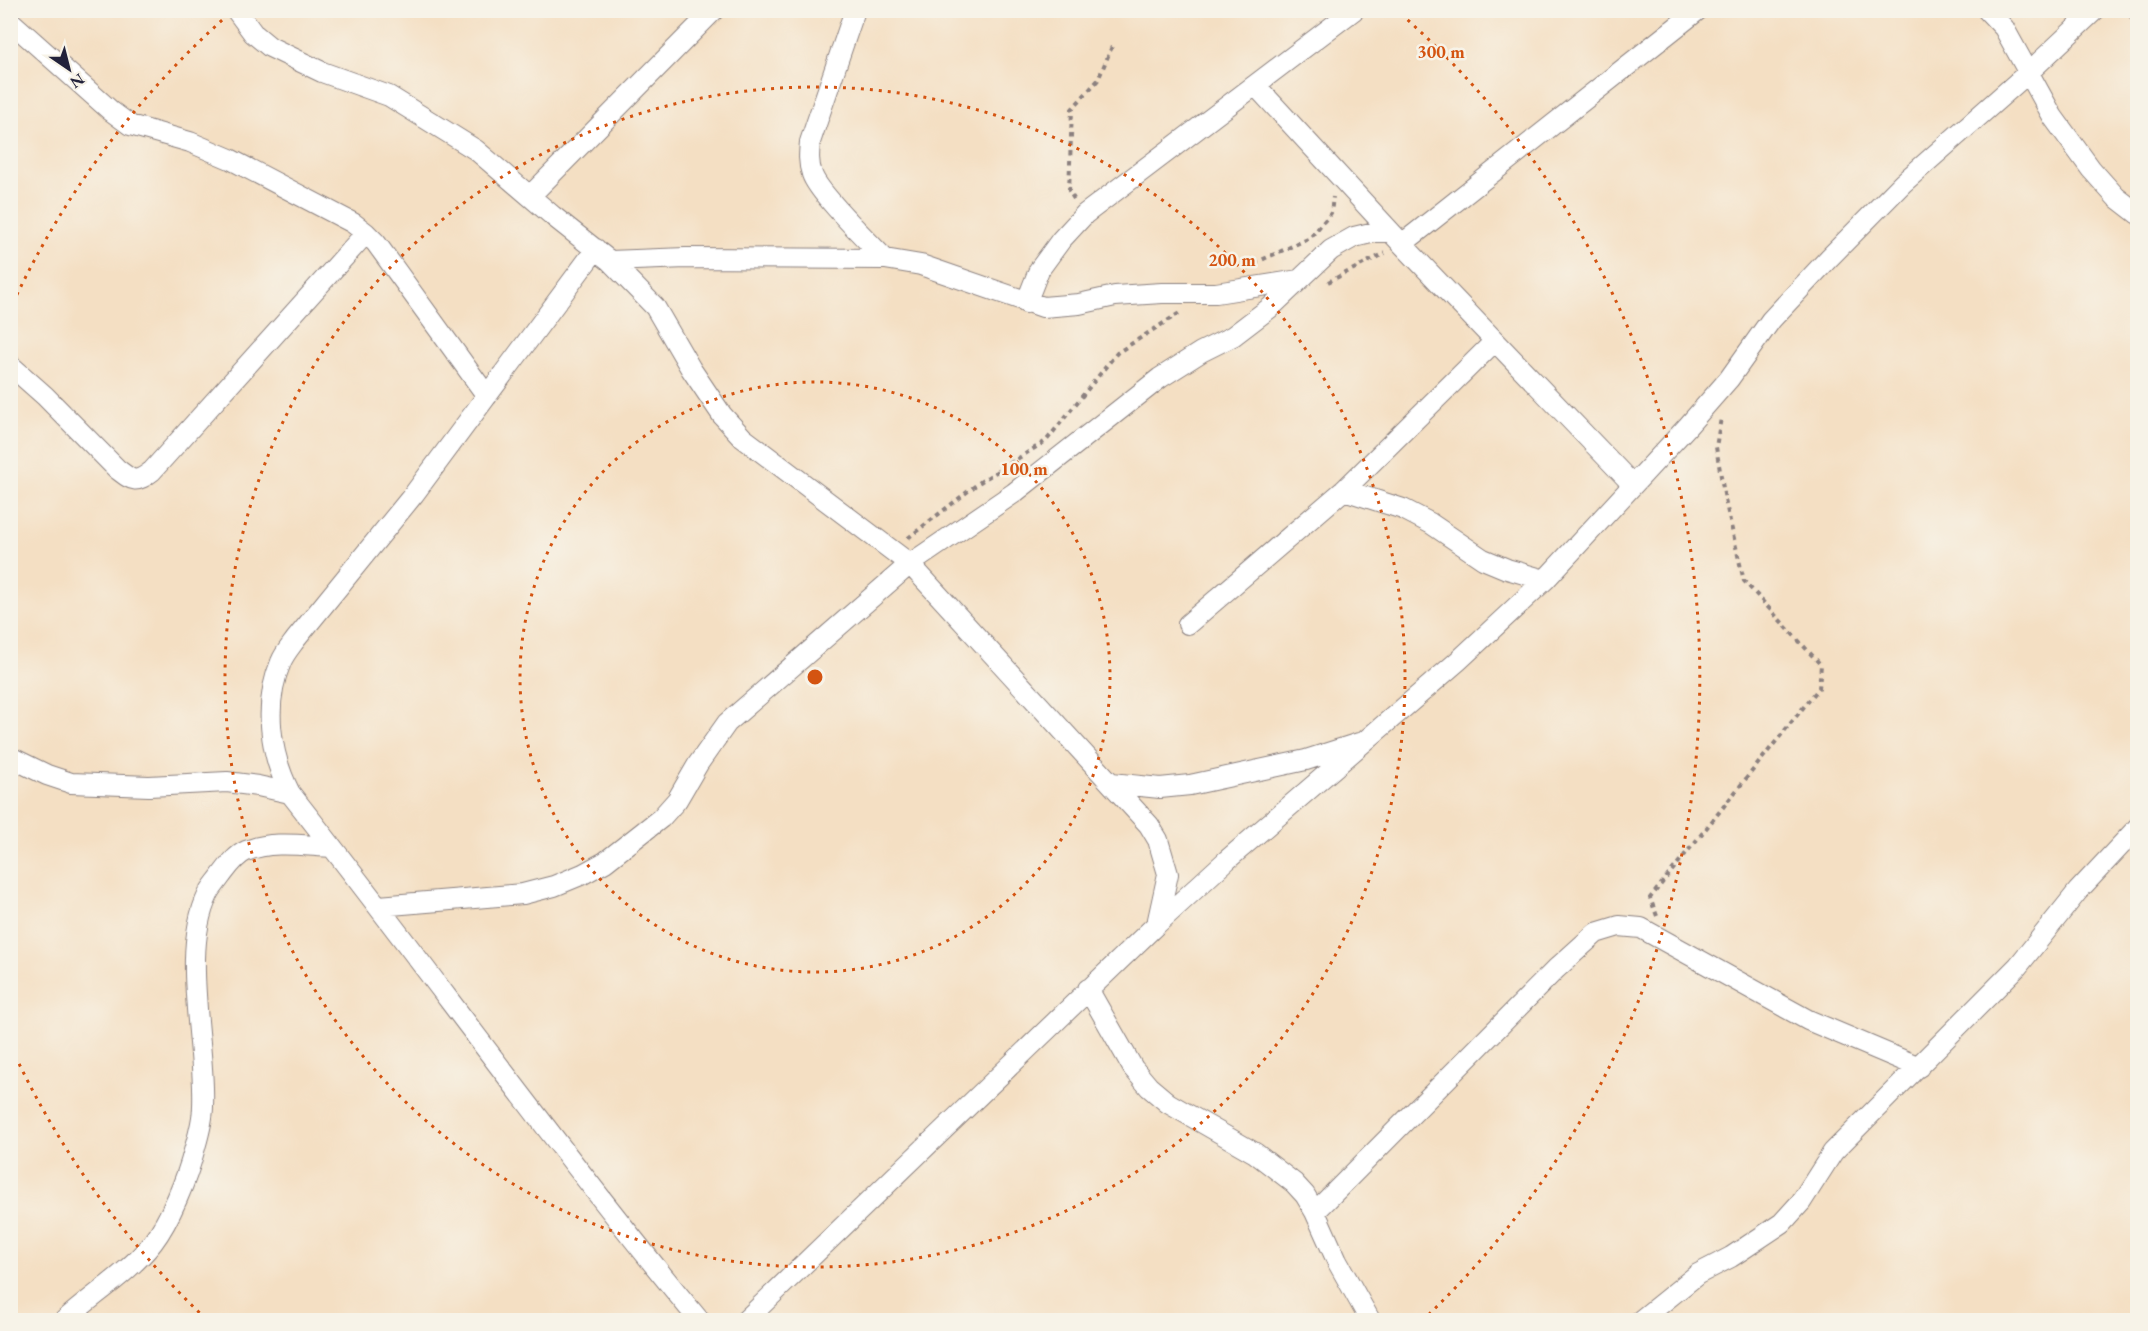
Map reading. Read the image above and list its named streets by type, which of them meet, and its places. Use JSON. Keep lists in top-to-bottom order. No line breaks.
{"north":"bottom right","rings":["300 m","200 m","100 m"]}
